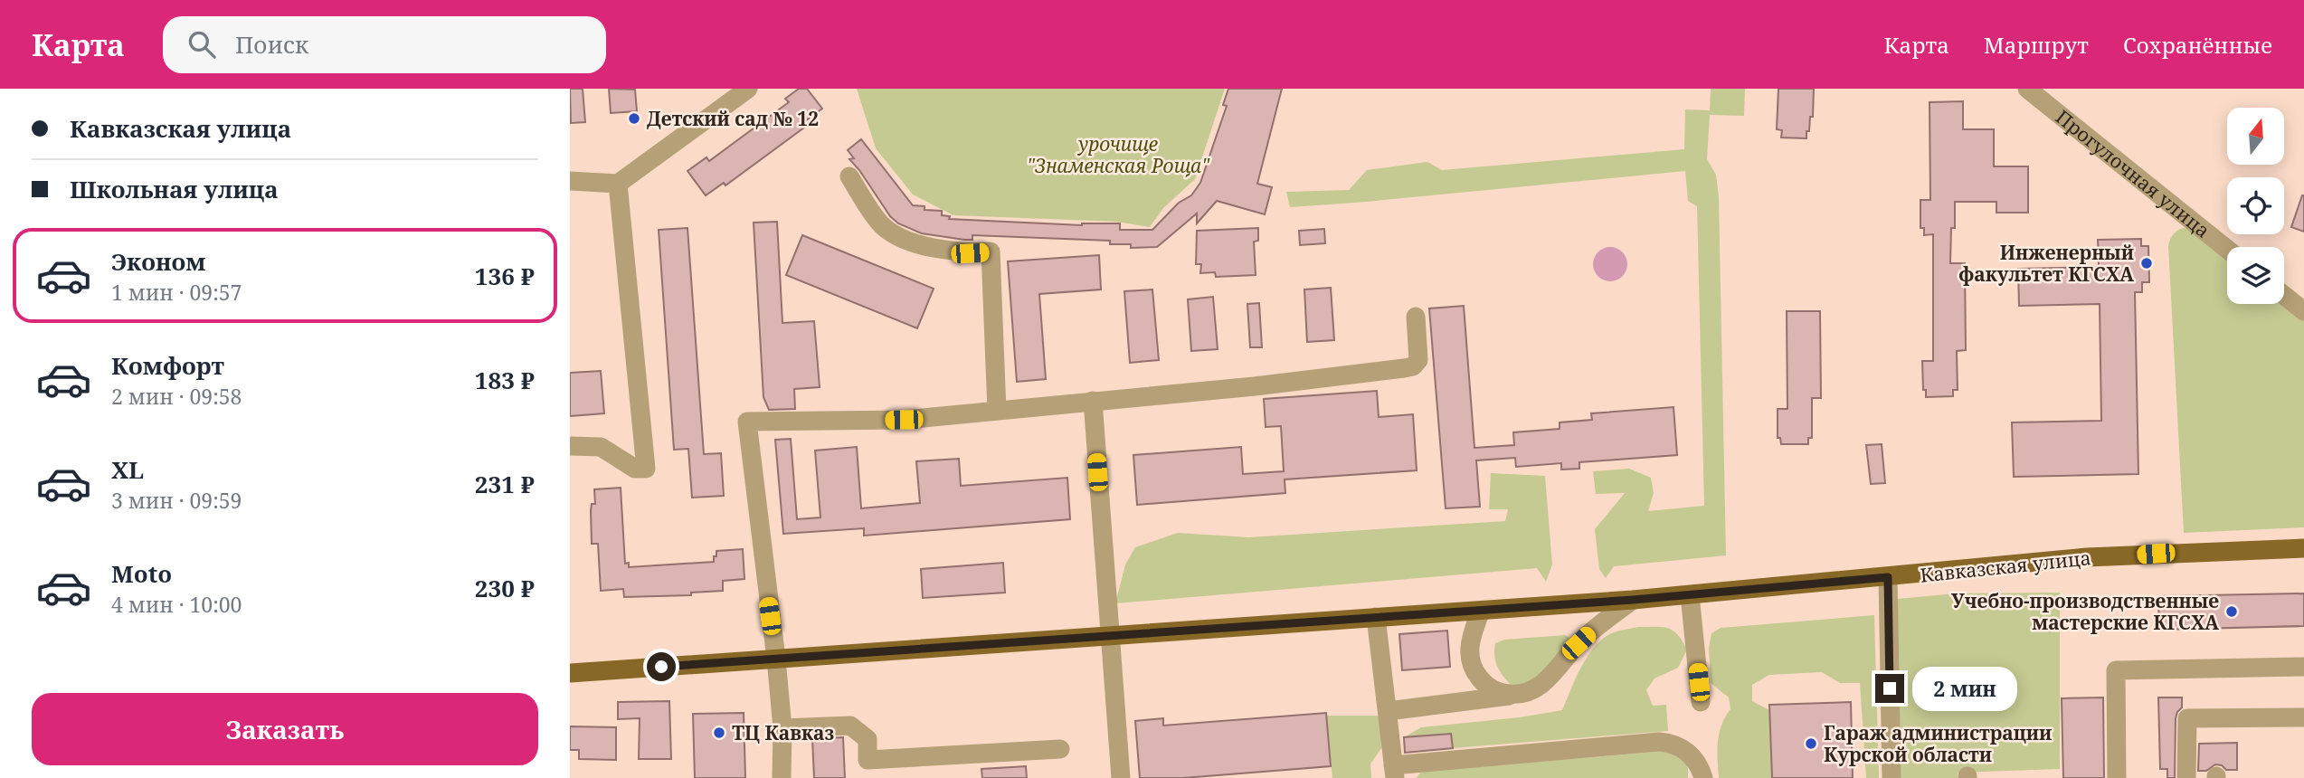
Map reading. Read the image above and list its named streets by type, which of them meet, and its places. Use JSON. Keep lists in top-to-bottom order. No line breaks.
{"streets":{"main road":["Кавказская улица"],"street":["Прогулочная улица"]},"parks":["урочище \"Знаменская Роща\""],"places":["Детский сад № 12","Инженерный факультет КГСХА","Учебно-производственные мастерские КГСХА","ТЦ Кавказ","Гараж администрации Курской области"],"north":"top","page":{"header":"Карта","search":"Поиск","nav":["Карта","Маршрут","Сохранённые"],"banner":["Кавказская улица","Школьная улица"],"list":[{"name":"Эконом","note":"1 мин · 09:57","value":"136 ₽"},{"name":"Комфорт","note":"2 мин · 09:58","value":"183 ₽"},{"name":"XL","note":"3 мин · 09:59","value":"231 ₽"},{"name":"Moto","note":"4 мин · 10:00","value":"230 ₽"}],"bubble":"2 мин","buttons":"Заказать"}}
